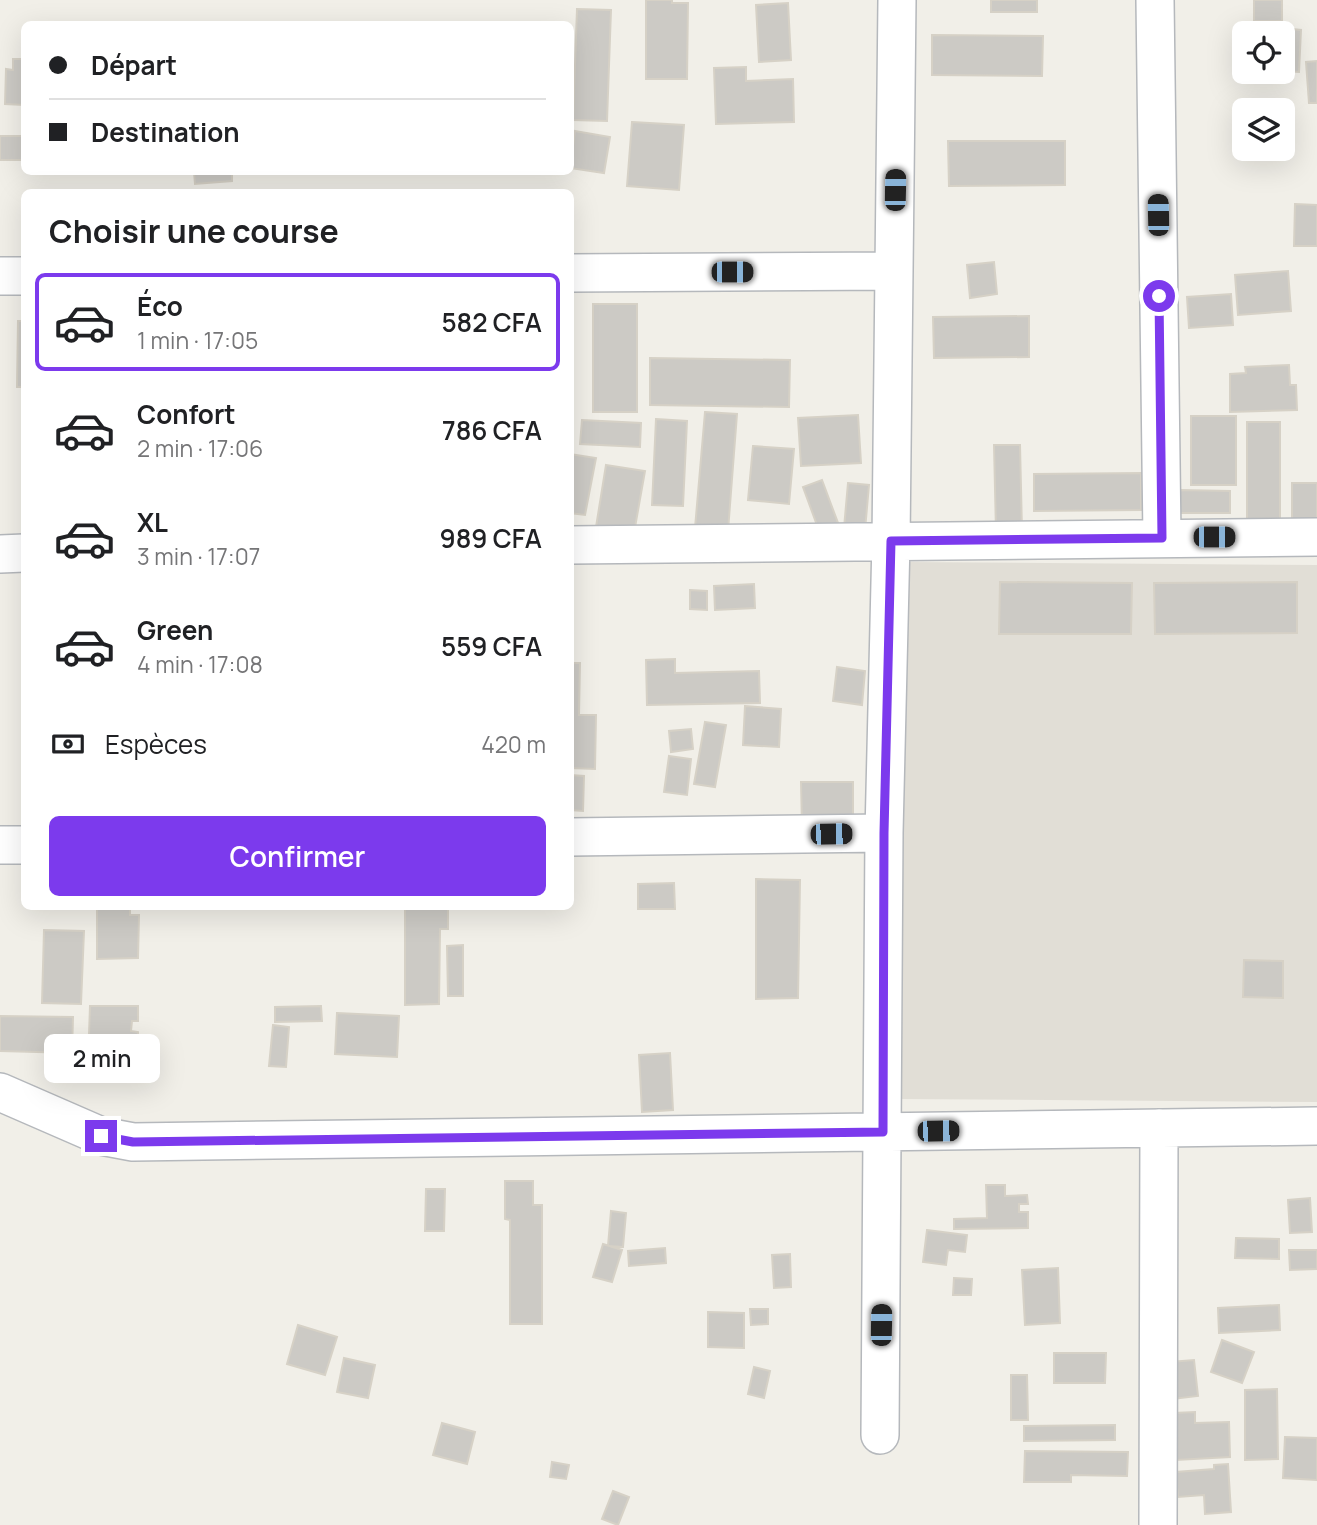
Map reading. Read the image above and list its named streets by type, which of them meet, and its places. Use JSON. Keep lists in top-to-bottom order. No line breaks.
{"page":{"banner":["Départ","Destination"],"heading":"Choisir une course","list":[{"name":"Éco","note":"1 min · 17:05","value":"582 CFA"},{"name":"Confort","note":"2 min · 17:06","value":"786 CFA"},{"name":"XL","note":"3 min · 17:07","value":"989 CFA"},{"name":"Green","note":"4 min · 17:08","value":"559 CFA"}],"pay":["Espèces","420 m"],"buttons":"Confirmer","bubble":"2 min"}}
